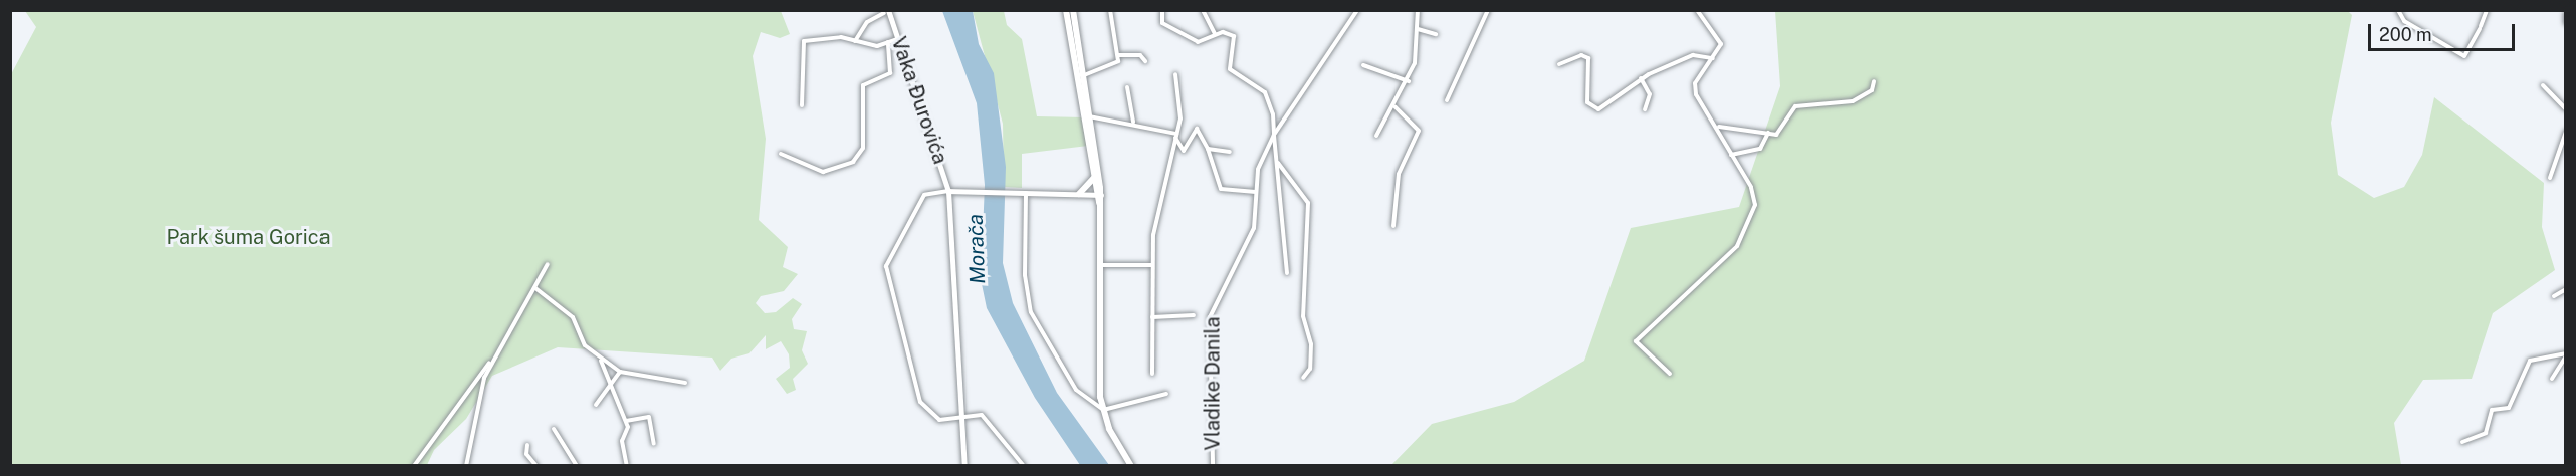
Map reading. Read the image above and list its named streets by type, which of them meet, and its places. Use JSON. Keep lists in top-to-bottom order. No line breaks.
{"streets":{"street":["Vaka Đurovića","Vladike Danila"]},"water":["Morača"],"parks":["Park šuma Gorica"],"scale_bar":"200 m"}
